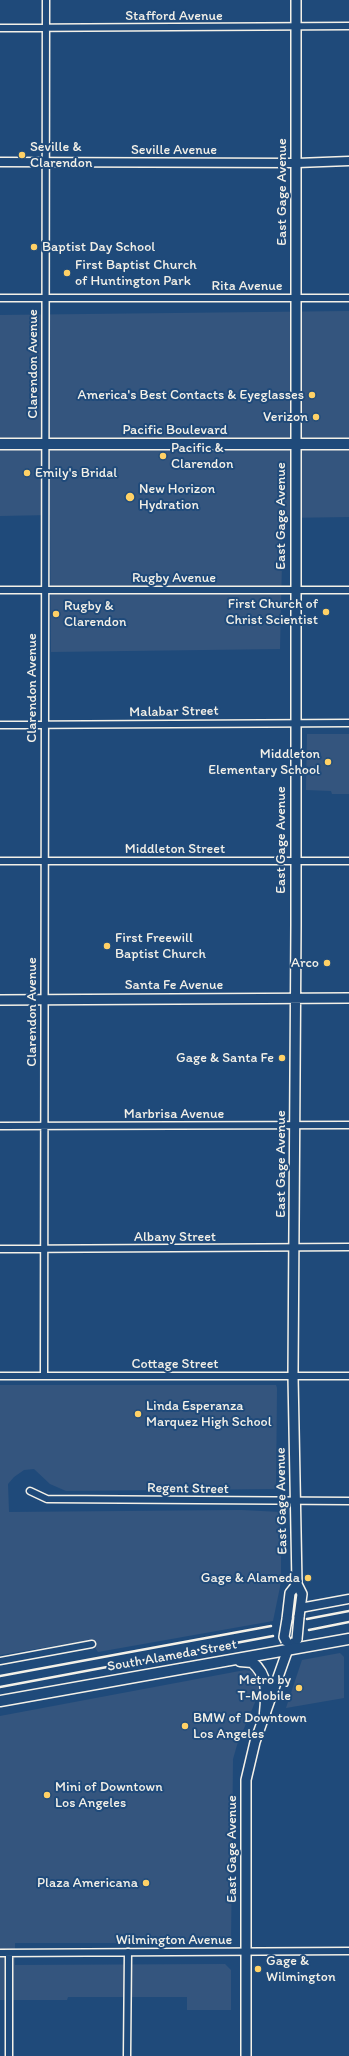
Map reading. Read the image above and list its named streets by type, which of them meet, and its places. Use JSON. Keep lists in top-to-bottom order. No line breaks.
{"streets":{"main road":["East Gage Avenue","Pacific Boulevard","Santa Fe Avenue","South Alameda Street"],"street":["Stafford Avenue","Seville Avenue","Rita Avenue","Clarendon Avenue","Rugby Avenue","Malabar Street","Middleton Street","Marbrisa Avenue","Albany Street","Cottage Street","Regent Street","Wilmington Avenue"]},"crossings":[["Stafford Avenue","East Gage Avenue"],["Stafford Avenue","Clarendon Avenue"],["Seville Avenue","East Gage Avenue"],["Seville Avenue","Clarendon Avenue"],["East Gage Avenue","Rita Avenue"],["East Gage Avenue","Pacific Boulevard"],["East Gage Avenue","Rugby Avenue"],["East Gage Avenue","Malabar Street"],["East Gage Avenue","Middleton Street"],["East Gage Avenue","Santa Fe Avenue"],["East Gage Avenue","Marbrisa Avenue"],["East Gage Avenue","Albany Street"],["East Gage Avenue","Cottage Street"],["East Gage Avenue","Regent Street"],["East Gage Avenue","South Alameda Street"],["East Gage Avenue","Wilmington Avenue"],["Rita Avenue","Clarendon Avenue"],["Clarendon Avenue","Pacific Boulevard"],["Clarendon Avenue","Rugby Avenue"],["Clarendon Avenue","Malabar Street"],["Clarendon Avenue","Middleton Street"],["Clarendon Avenue","Santa Fe Avenue"],["Clarendon Avenue","Marbrisa Avenue"],["Clarendon Avenue","Albany Street"],["Clarendon Avenue","Cottage Street"]],"places":["Seville & Clarendon","Baptist Day School","First Baptist Church of Huntington Park","America's Best Contacts & Eyeglasses","Verizon","Pacific & Clarendon","Emily's Bridal","New Horizon Hydration","First Church of Christ Scientist","Rugby & Clarendon","Middleton Elementary School","First Freewill Baptist Church","Arco","Gage & Santa Fe","Linda Esperanza Marquez High School","Gage & Alameda","Metro by T-Mobile","BMW of Downtown Los Angeles","Mini of Downtown Los Angeles","Plaza Americana","Gage & Wilmington"]}
